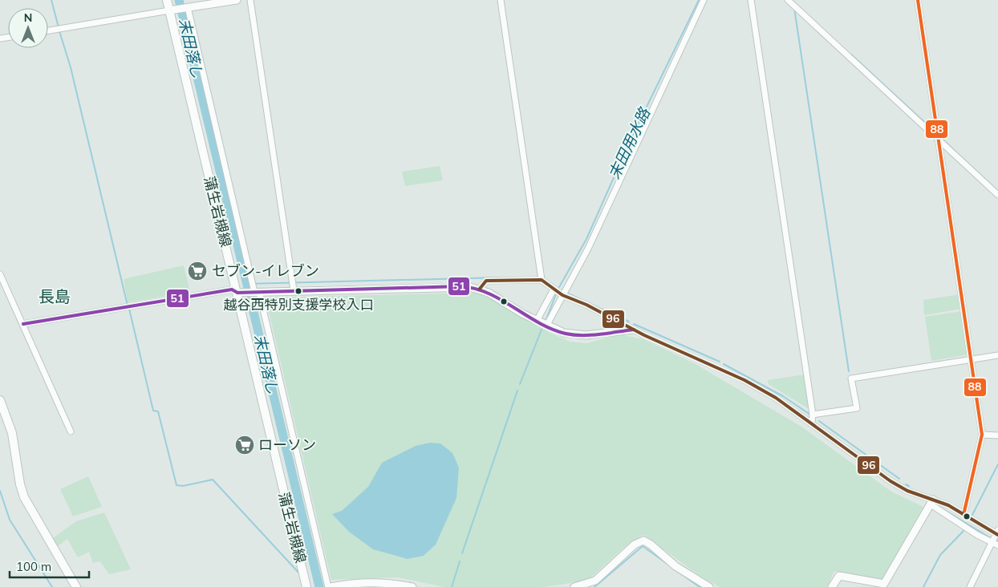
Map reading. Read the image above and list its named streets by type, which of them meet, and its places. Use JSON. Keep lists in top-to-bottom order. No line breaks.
{"streets":{"main road":["蒲生岩槻線"]},"districts":["長島"],"water":["末田落し","末田用水路"],"places":{"supermarket":["セブン-イレブン","ローソン"],"other":["越谷西特別支援学校入口"]},"lines":["transit line 88","transit line 96","transit line 51"],"scale_bar":"100 m","north":"top"}
